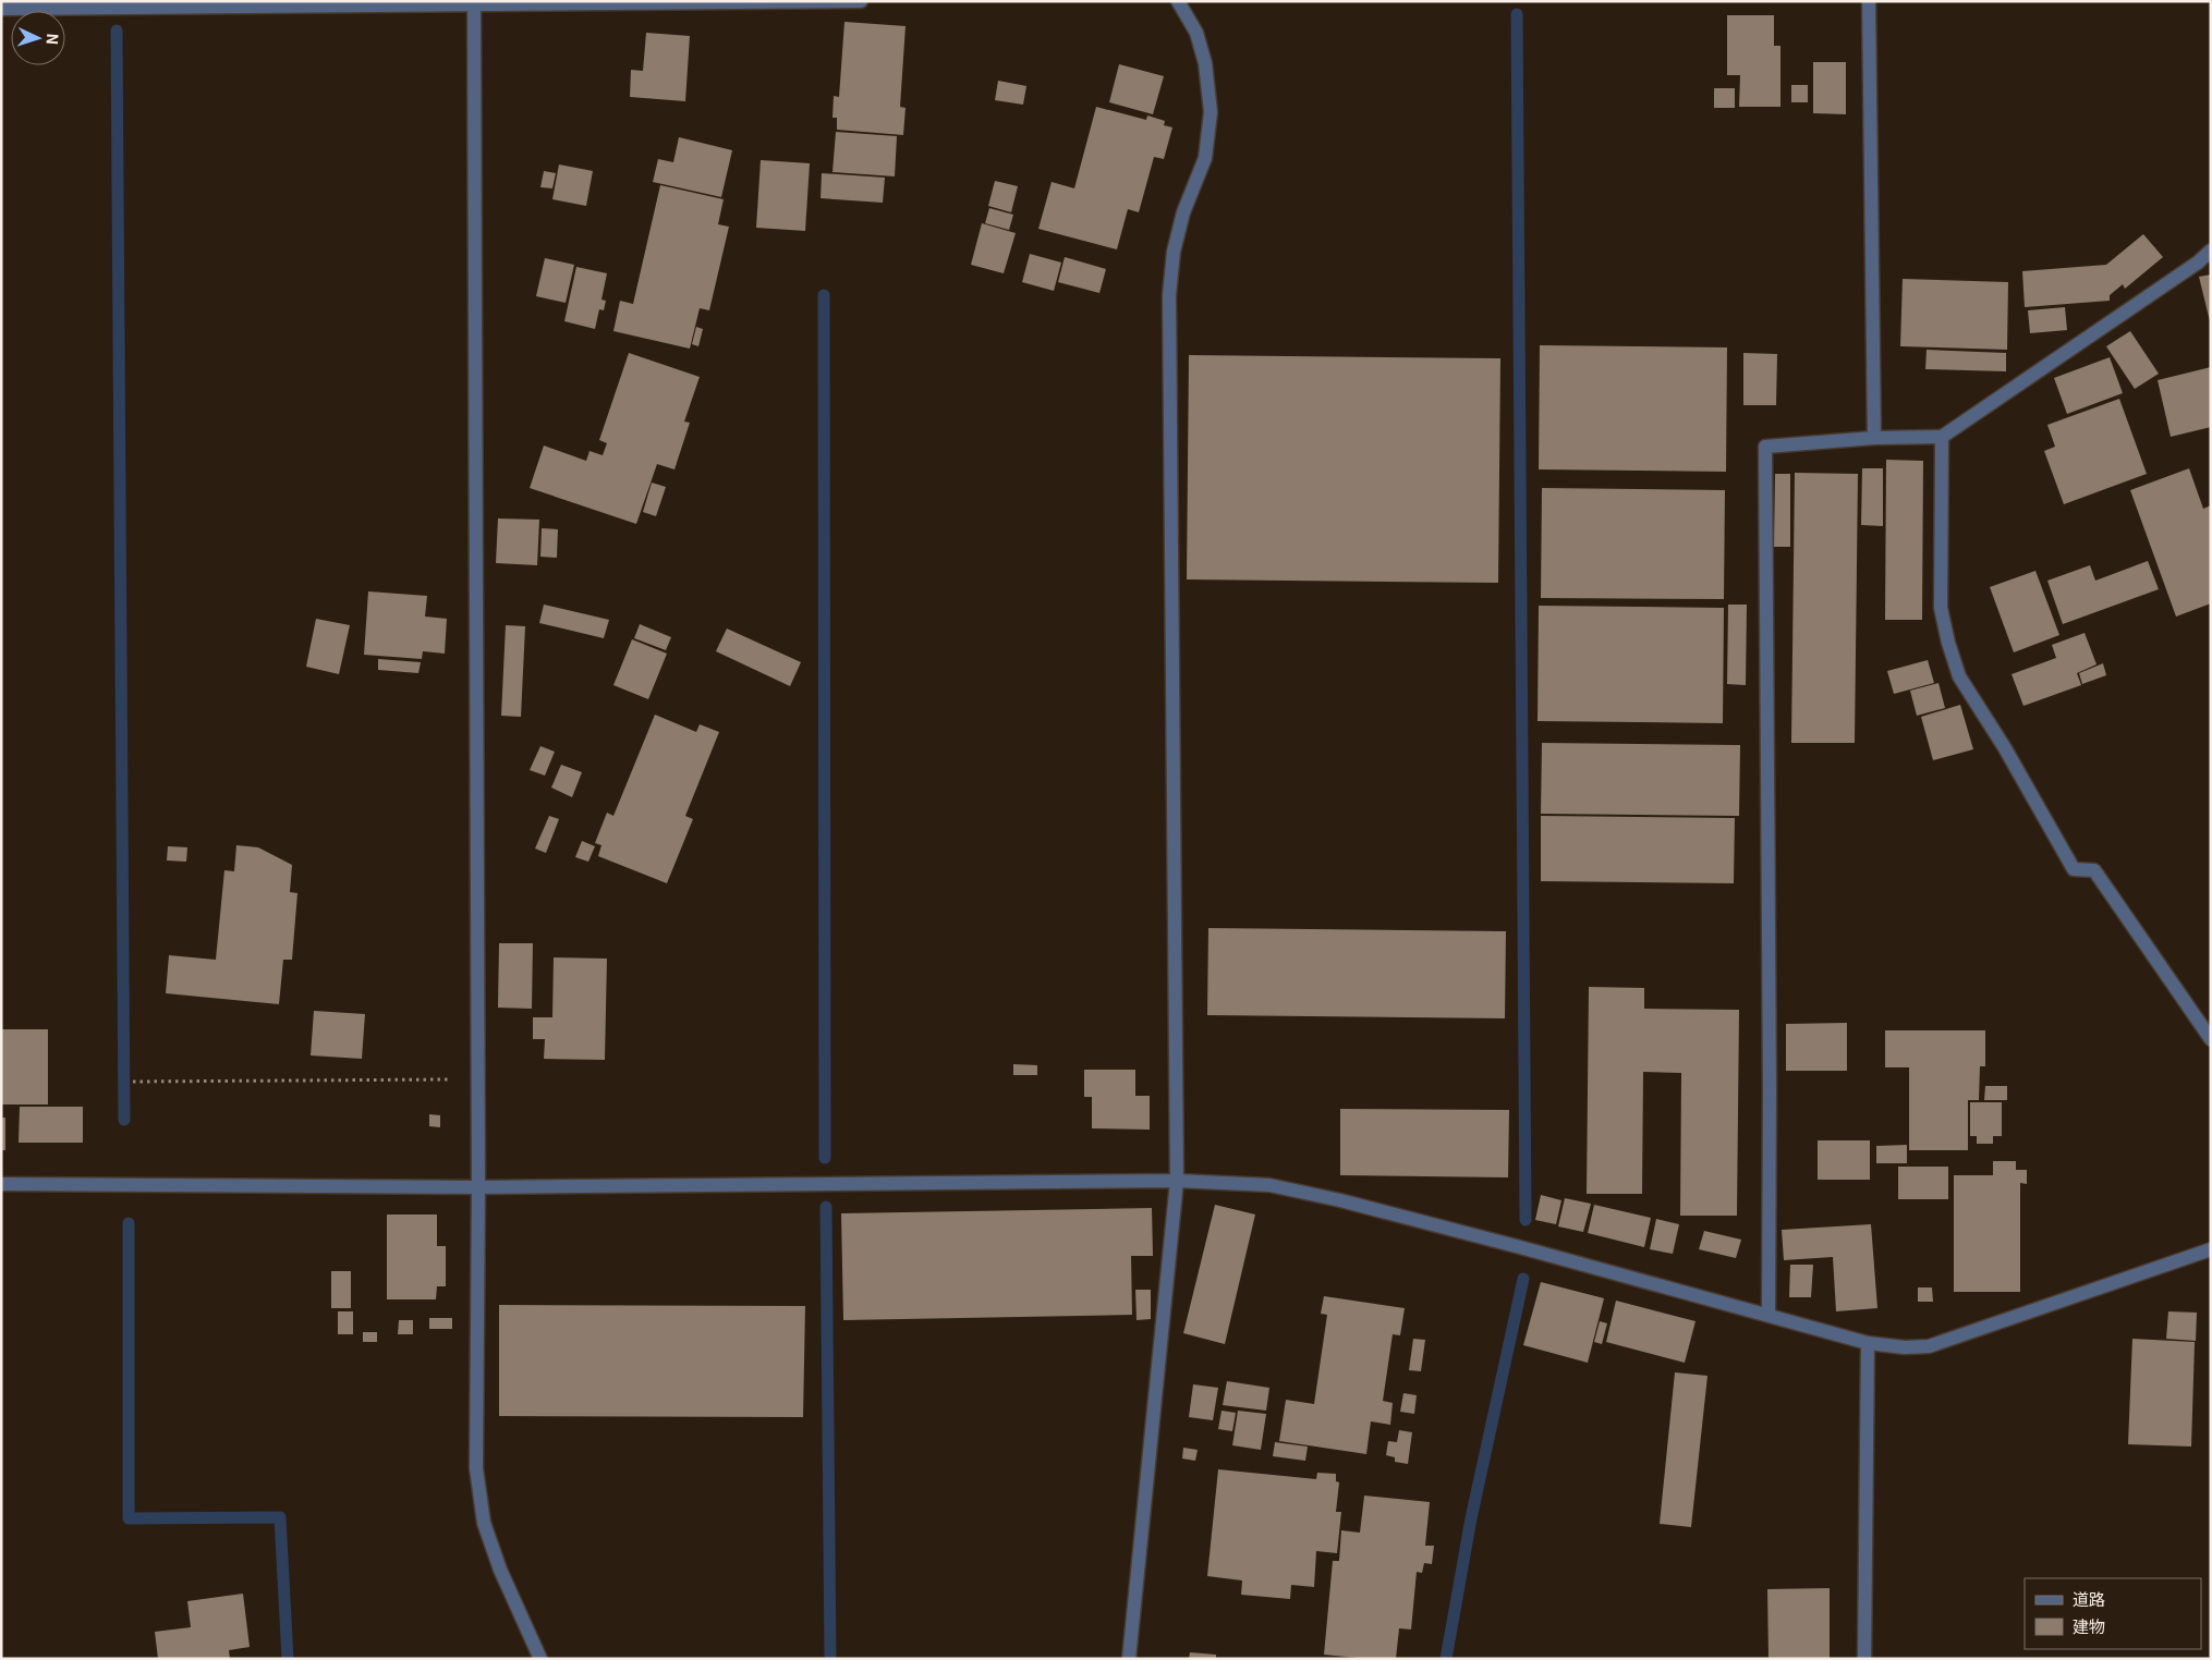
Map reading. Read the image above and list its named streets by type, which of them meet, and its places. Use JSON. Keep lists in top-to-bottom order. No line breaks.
{"legend":["道路","建物"],"north":"right"}
